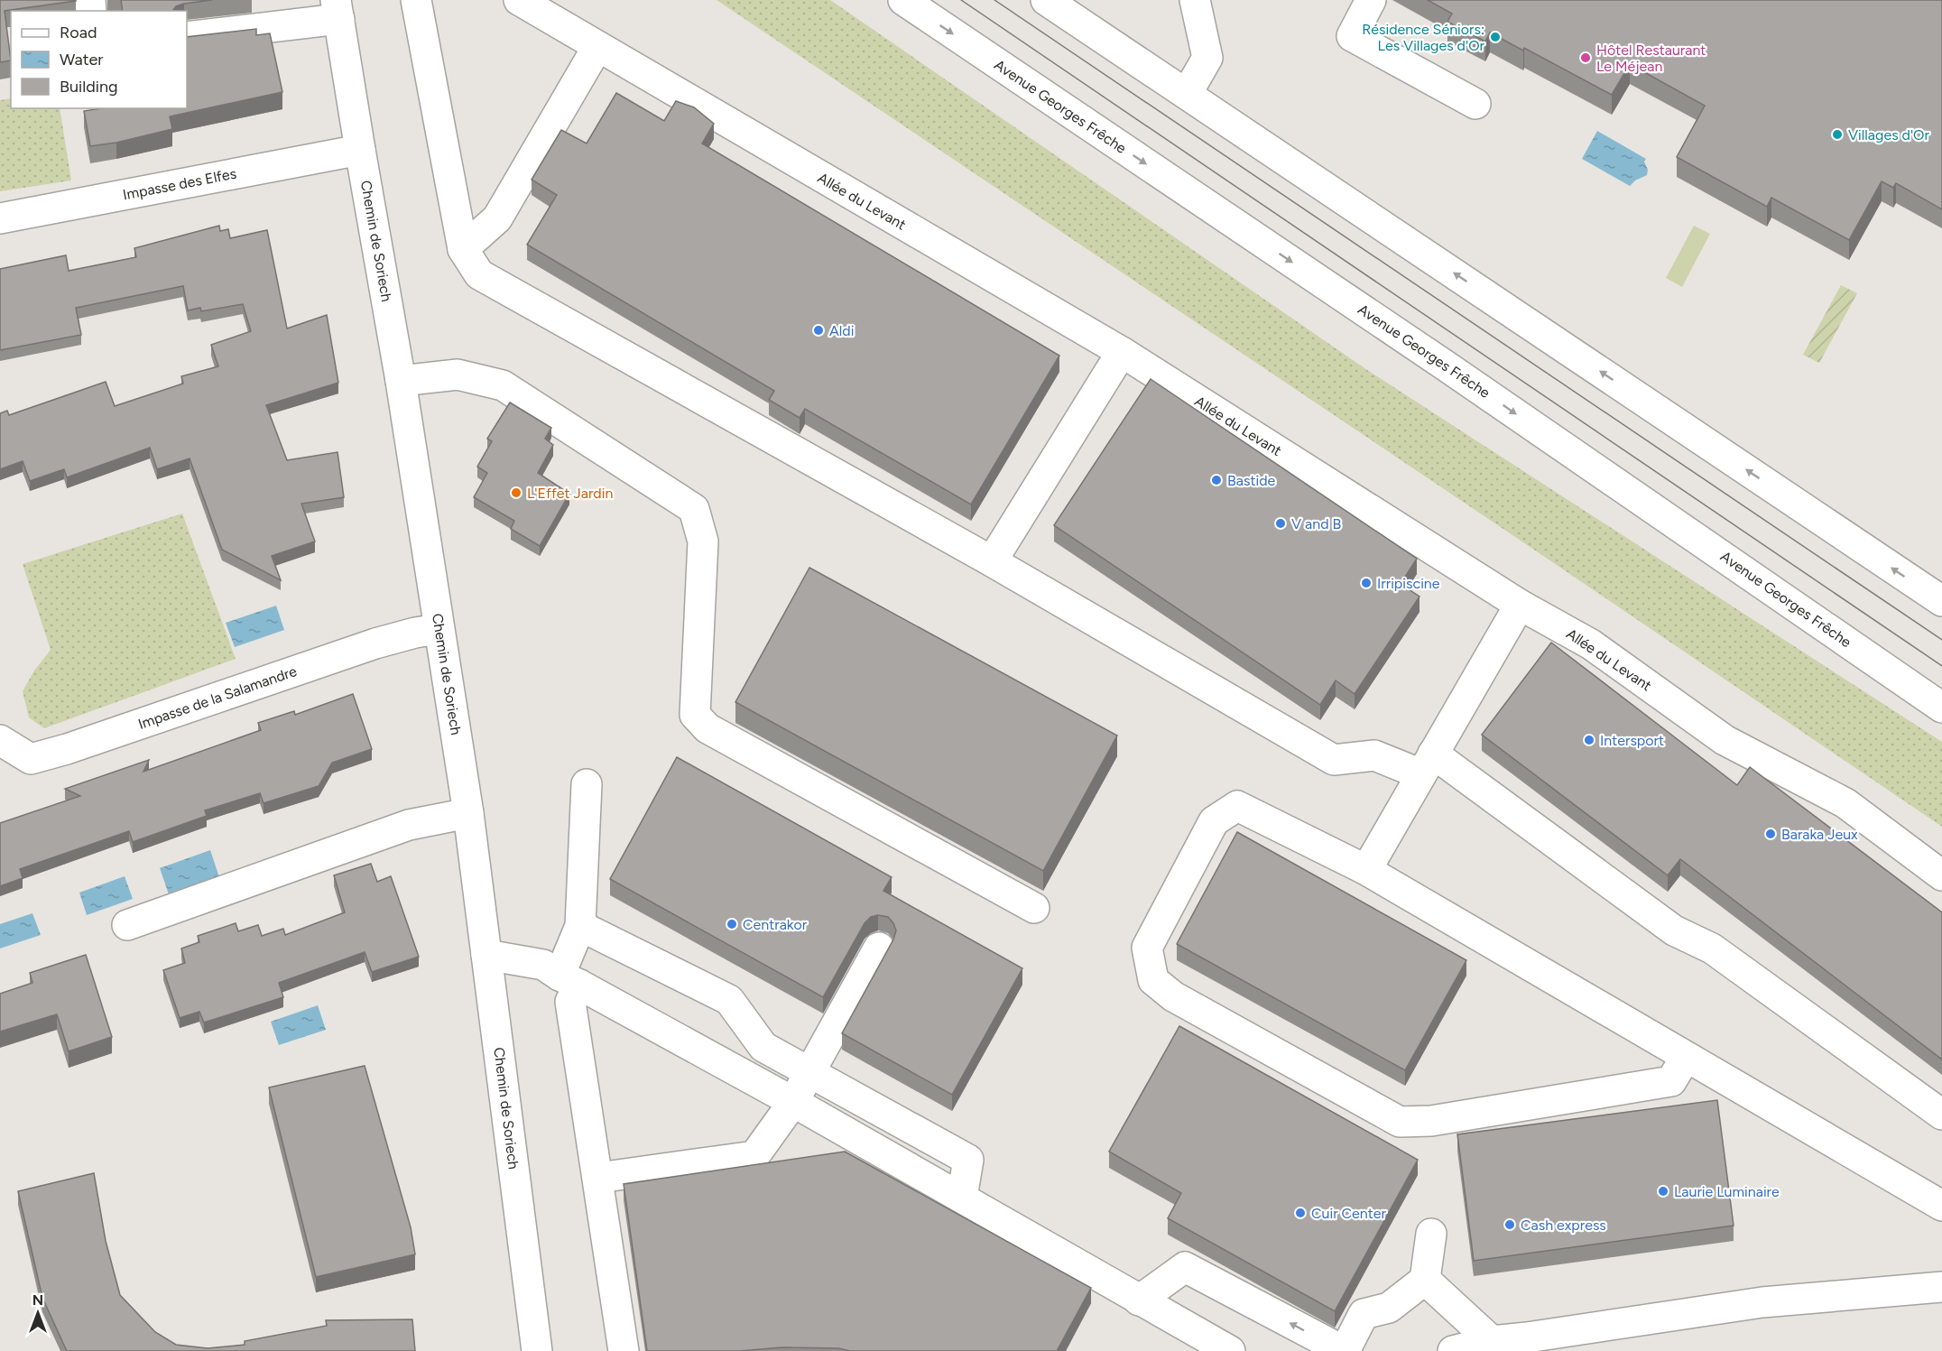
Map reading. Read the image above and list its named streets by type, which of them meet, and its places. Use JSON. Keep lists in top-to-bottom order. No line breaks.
{"streets":{"main road":["Avenue Georges Frêche","Impasse des Elfes","Allée du Levant","Chemin de Soriech","Impasse de la Salamandre"]},"crossings":[["Impasse des Elfes","Chemin de Soriech"],["Chemin de Soriech","Impasse de la Salamandre"]],"places":["Résidence Séniors: Les Villages d'Or","Hôtel Restaurant Le Méjean","Villages d'Or","Aldi","Bastide","L'Effet Jardin","V and B","Irripiscine","Intersport","Baraka Jeux","Centrakor","Laurie Luminaire","Cuir Center","Cash express"],"legend":["Road","Water","Building"],"north":"top"}
